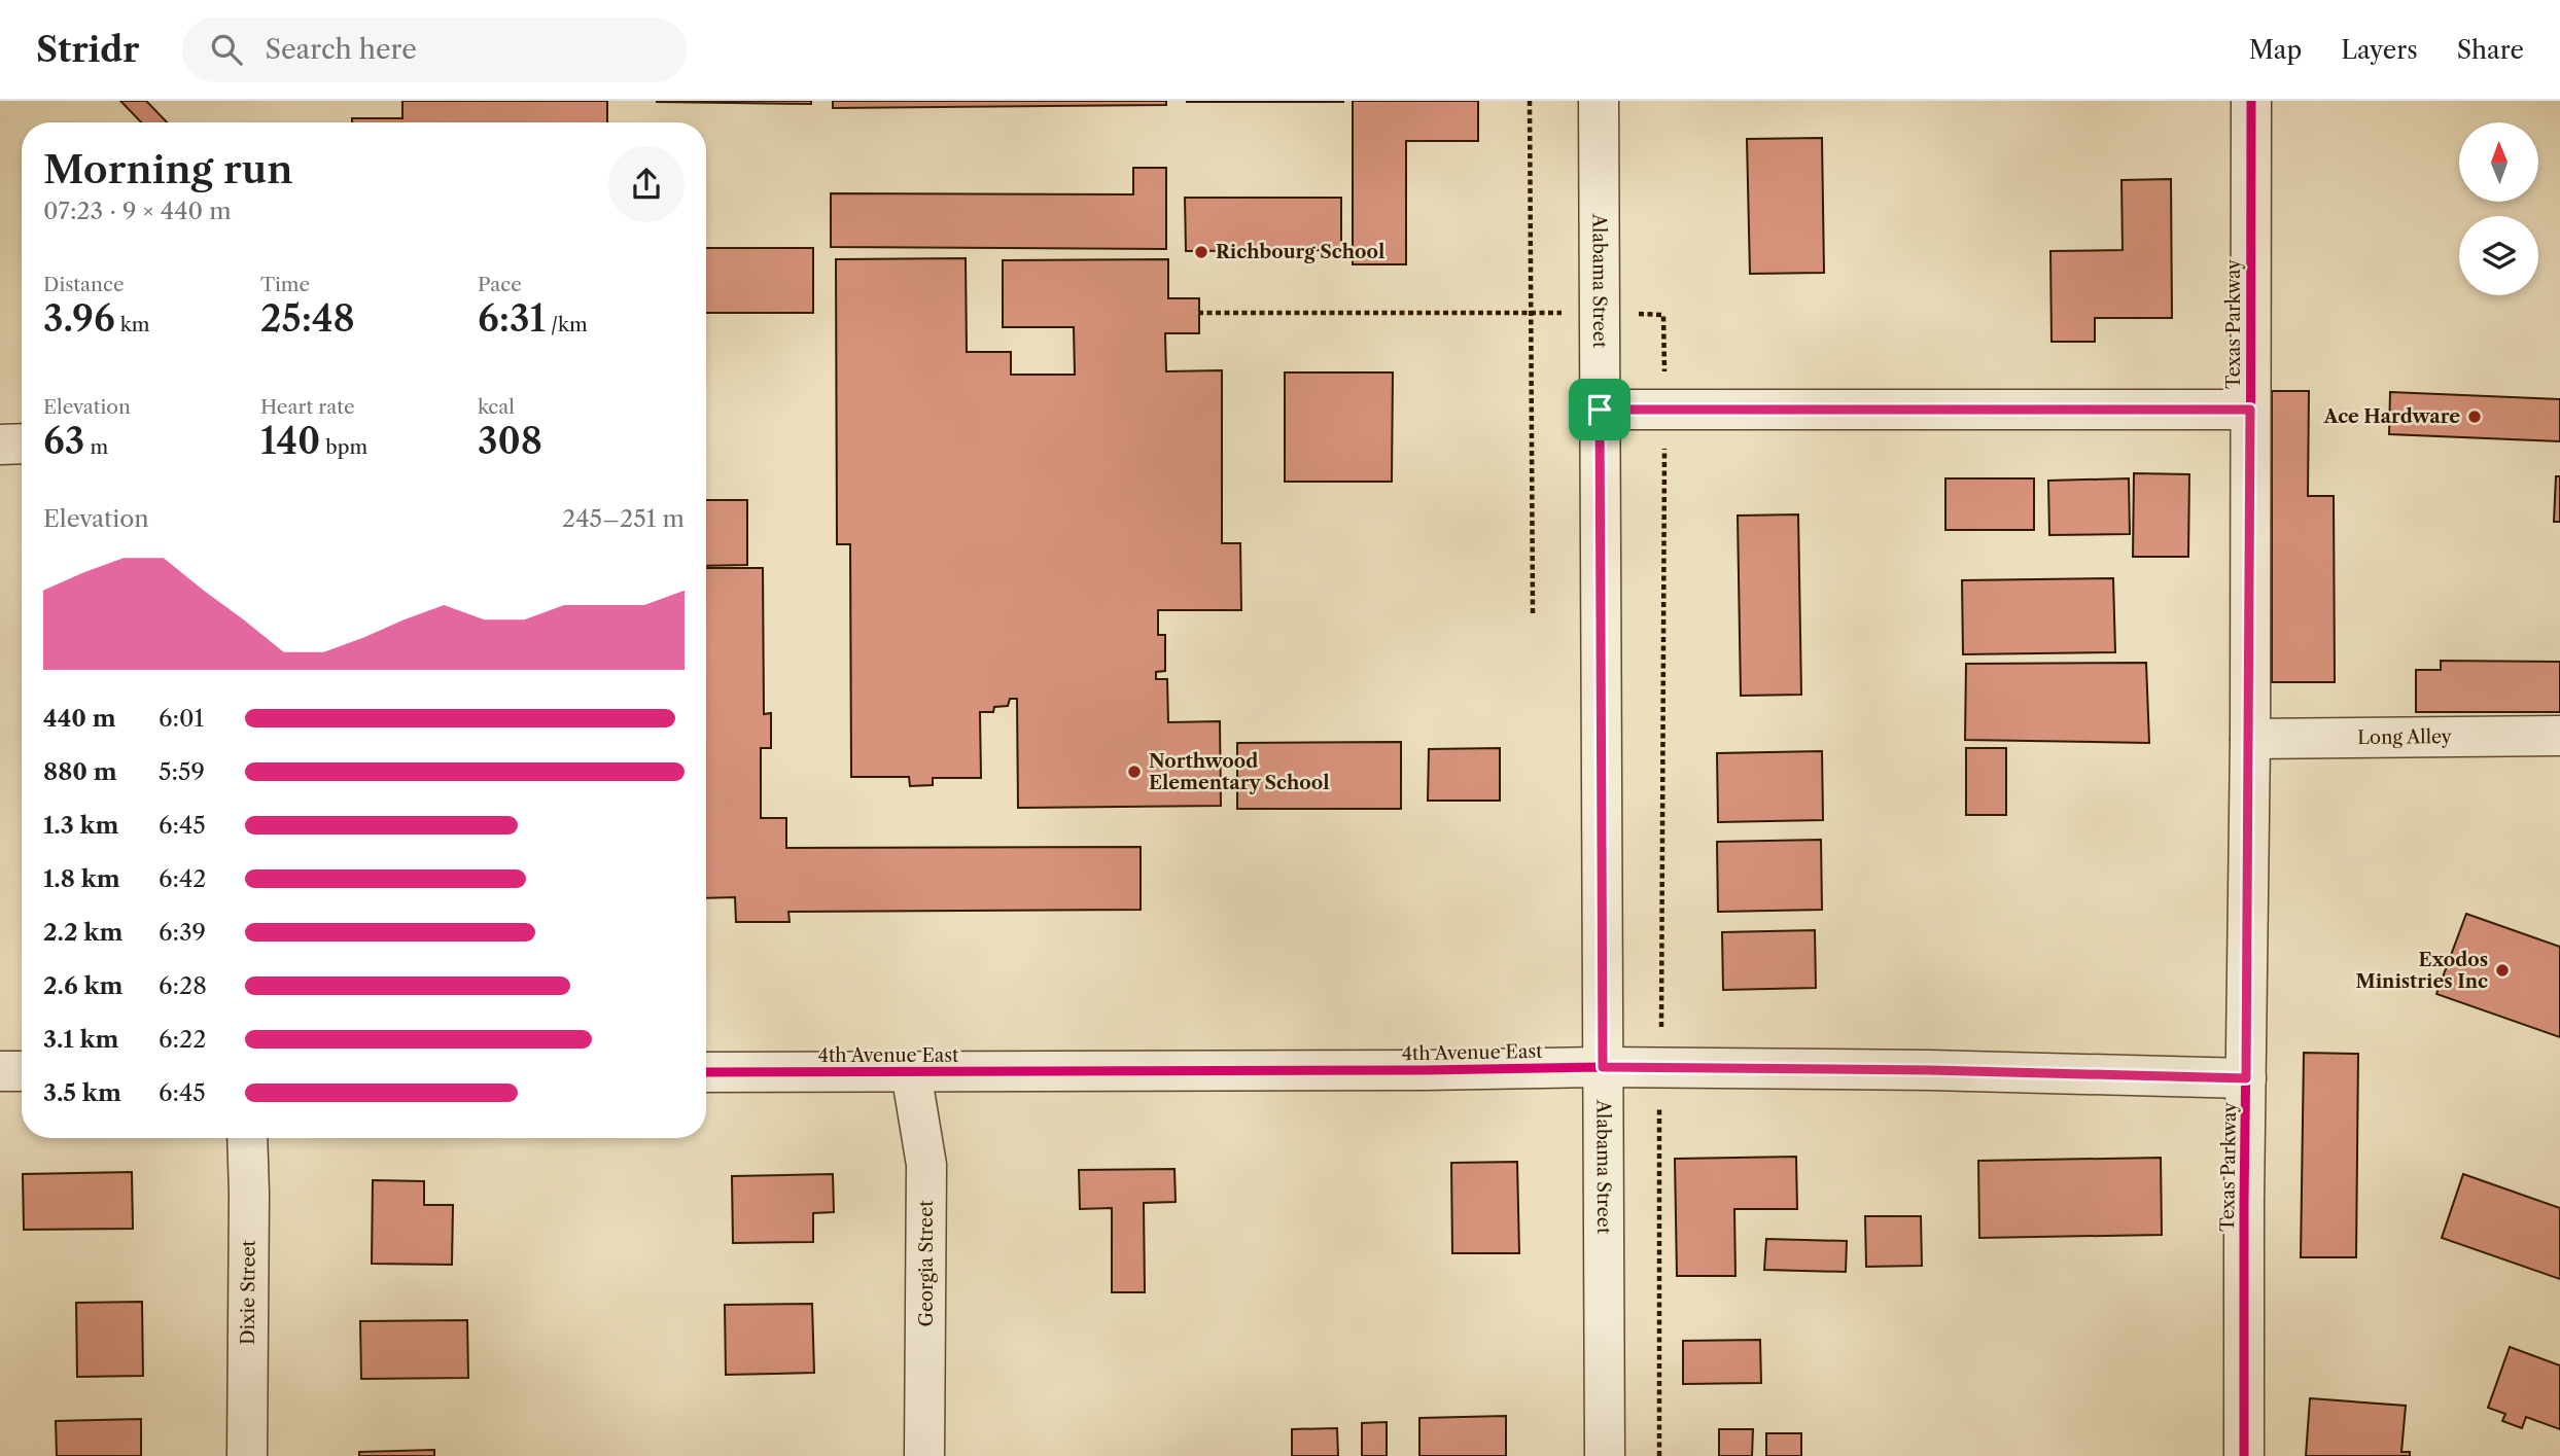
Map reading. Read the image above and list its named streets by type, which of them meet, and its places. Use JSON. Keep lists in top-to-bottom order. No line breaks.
{"streets":{"street":["Alabama Street","Texas Parkway","Long Alley","4th Avenue East","Georgia Street","Dixie Street"]},"crossings":[["Alabama Street","4th Avenue East"],["Texas Parkway","Long Alley"],["Texas Parkway","4th Avenue East"],["4th Avenue East","Georgia Street"]],"places":["Richbourg School","Ace Hardware","Northwood Elementary School","Exodos Ministries Inc"],"north":"top","page":{"header":"Stridr","search":"Search here","nav":["Map","Layers","Share"],"heading":["Morning run","07:23 · 9 × 440 m"],"stats":[["Distance","3.96 km"],["Time","25:48"],["Pace","6:31 /km"],["Elevation","63 m"],["Heart rate","140 bpm"],["kcal","308"]],"chart":["Elevation","245–251 m"],"list":[{"name":"440 m","note":"6:01"},{"name":"880 m","note":"5:59"},{"name":"1.3 km","note":"6:45"},{"name":"1.8 km","note":"6:42"},{"name":"2.2 km","note":"6:39"},{"name":"2.6 km","note":"6:28"},{"name":"3.1 km","note":"6:22"},{"name":"3.5 km","note":"6:45"}]}}
